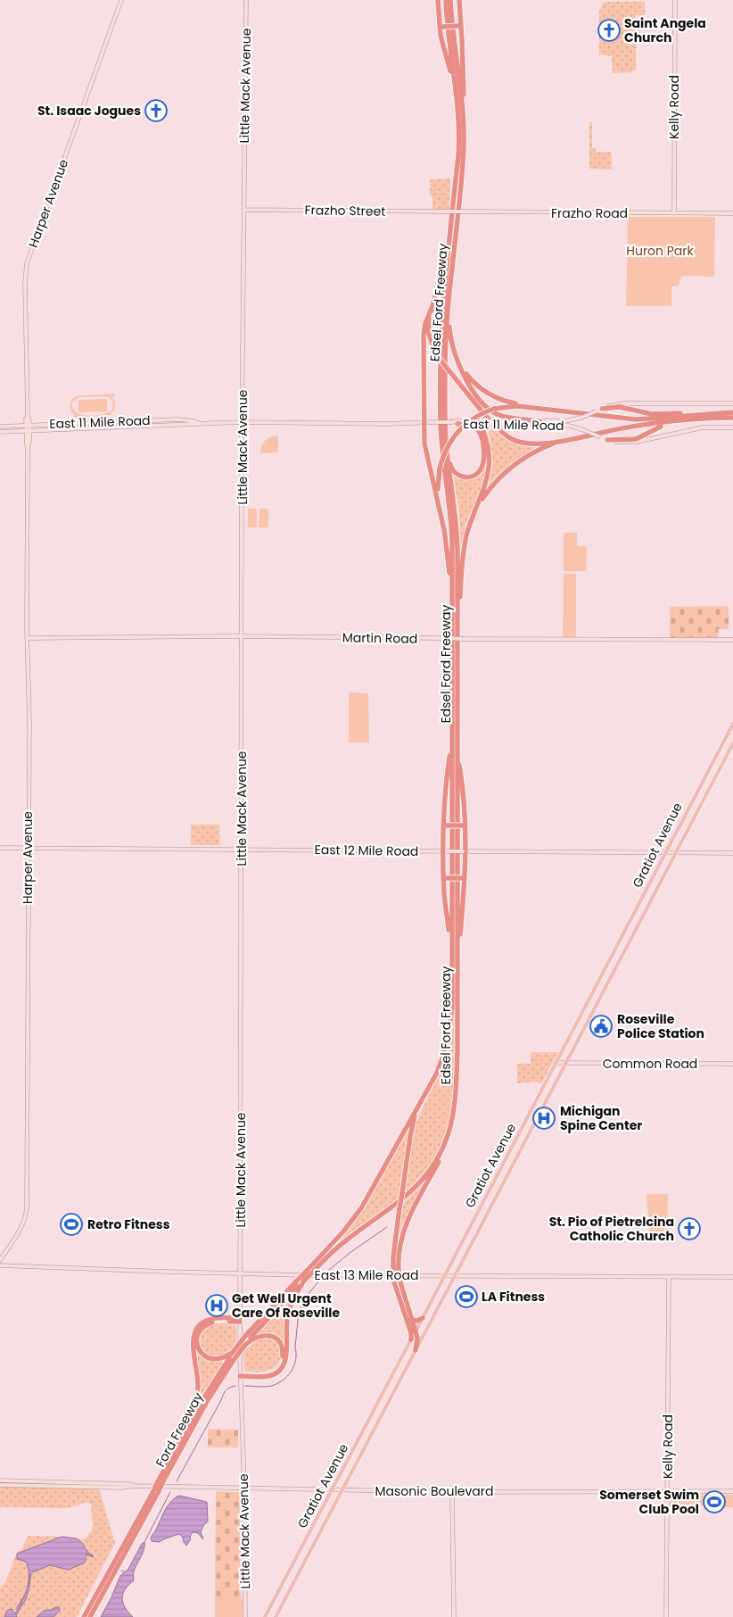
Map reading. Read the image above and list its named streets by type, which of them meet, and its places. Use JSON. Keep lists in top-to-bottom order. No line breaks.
{"streets":{"highway":["Edsel Ford Freeway","Ford Freeway"],"main road":["Little Mack Avenue","Kelly Road","Harper Avenue","Frazho Street","Frazho Road","East 11 Mile Road","Martin Road","Gratiot Avenue","East 12 Mile Road","Common Road","East 13 Mile Road","Masonic Boulevard"]},"crossings":[["Little Mack Avenue","Frazho Street"],["Little Mack Avenue","East 11 Mile Road"],["Little Mack Avenue","Martin Road"],["Little Mack Avenue","East 12 Mile Road"],["Little Mack Avenue","East 13 Mile Road"],["Little Mack Avenue","Masonic Boulevard"],["Kelly Road","Frazho Road"],["Kelly Road","East 13 Mile Road"],["Kelly Road","Masonic Boulevard"],["Harper Avenue","East 11 Mile Road"],["Harper Avenue","Martin Road"],["Harper Avenue","East 12 Mile Road"],["Frazho Street","Frazho Road"],["Edsel Ford Freeway","Ford Freeway"],["Gratiot Avenue","East 12 Mile Road"],["Gratiot Avenue","Common Road"],["Gratiot Avenue","East 13 Mile Road"],["Gratiot Avenue","Masonic Boulevard"]],"parks":["Huron Park"],"places":{"church":["Saint Angela Church","St. Isaac Jogues","St. Pio of Pietrelcina Catholic Church"],"public building":["Roseville Police Station"],"hospital":["Michigan Spine Center","Get Well Urgent Care Of Roseville"],"sports":["Retro Fitness","LA Fitness","Somerset Swim Club Pool"]}}
